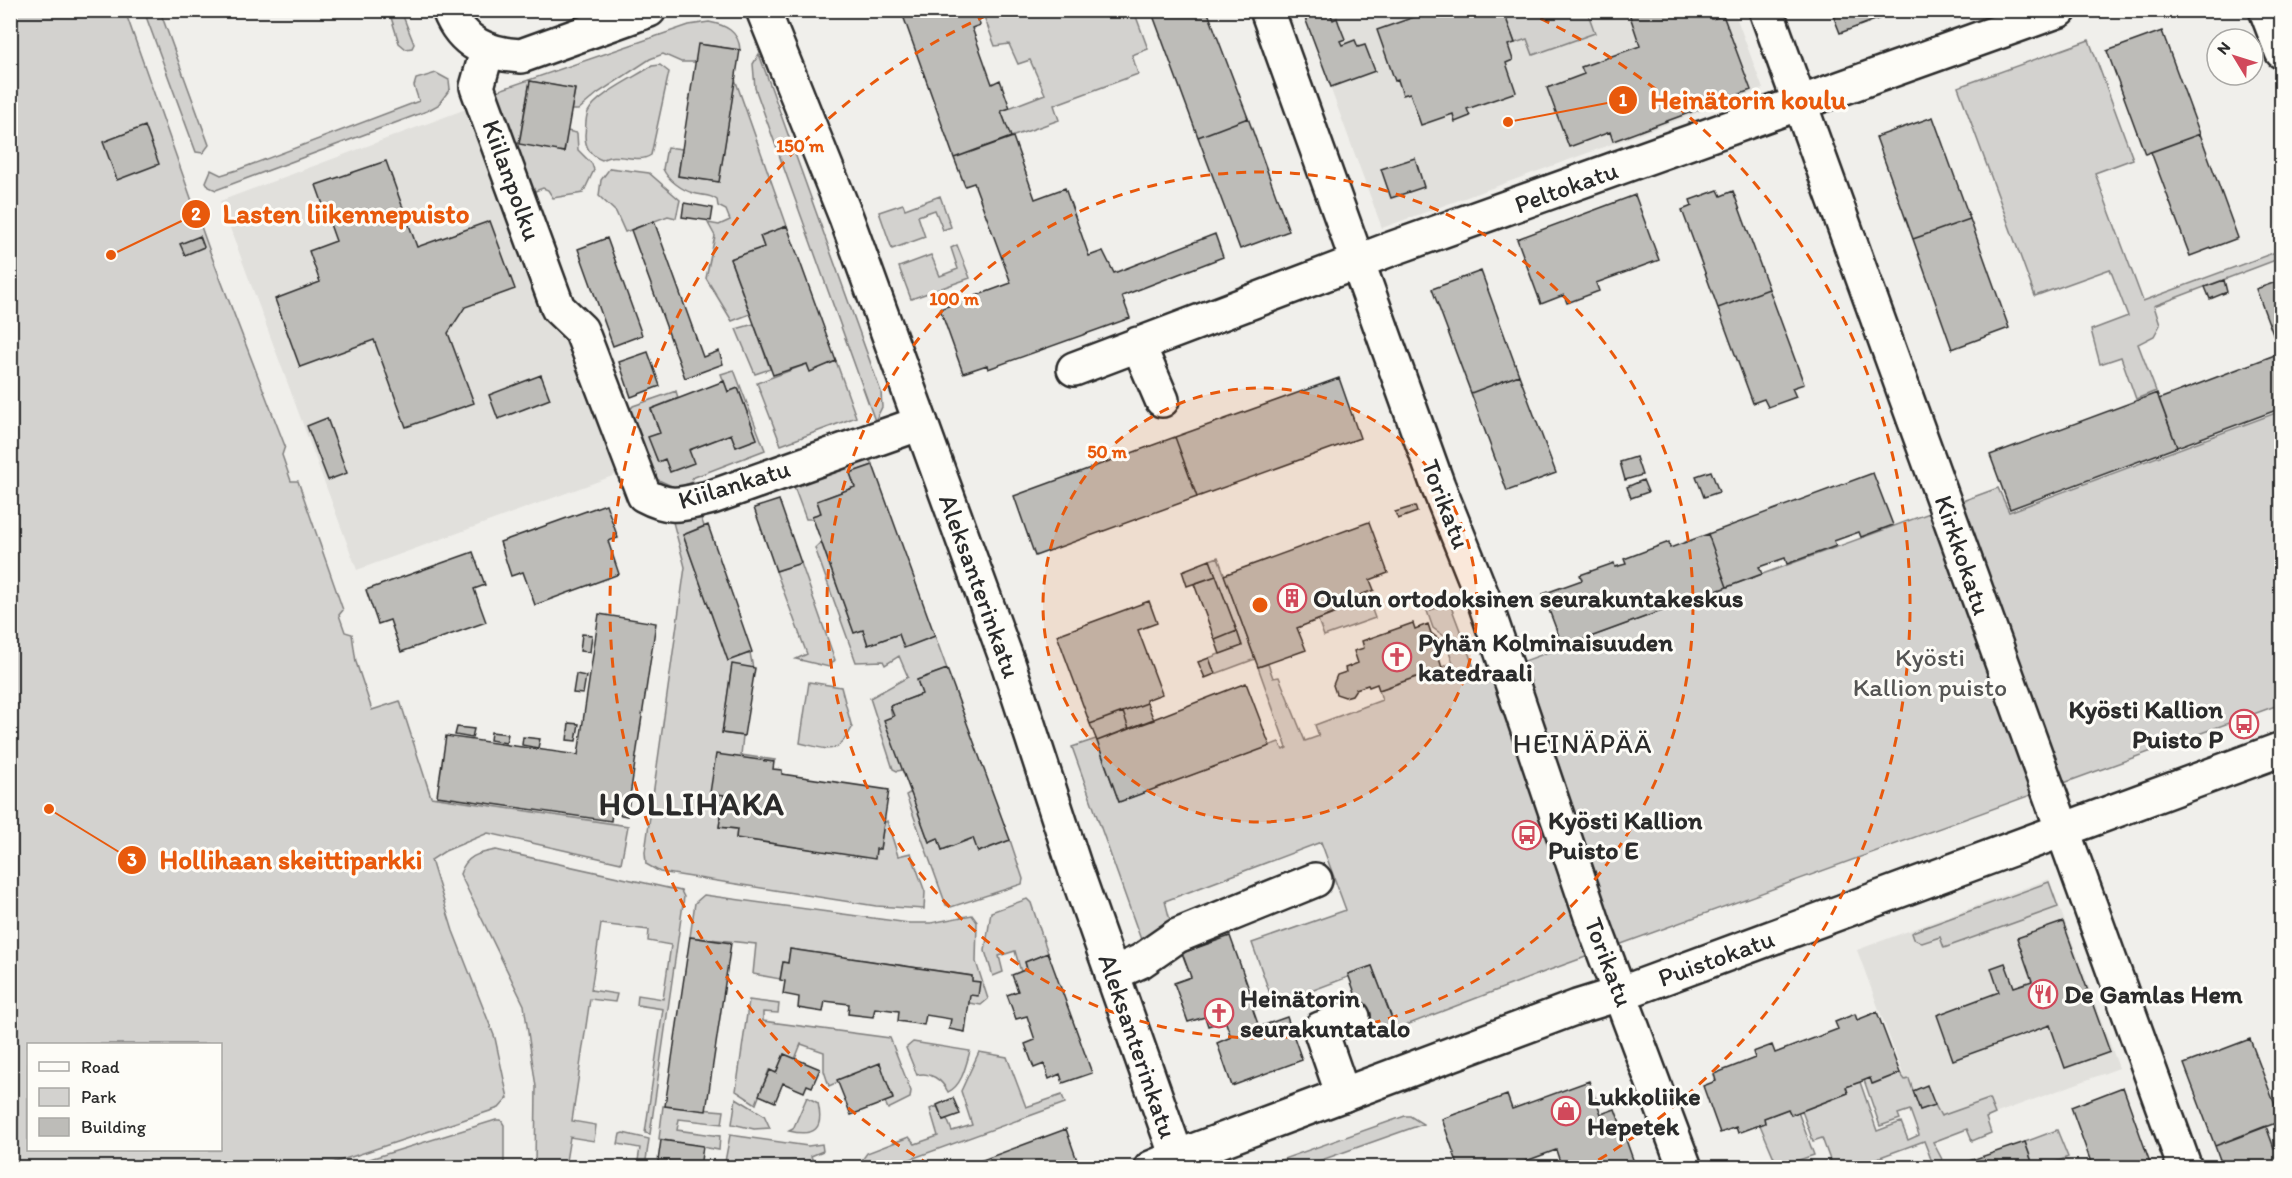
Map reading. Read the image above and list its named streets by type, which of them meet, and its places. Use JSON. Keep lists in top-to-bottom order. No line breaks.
{"streets":{"street":["Kiilanpolku","Peltokatu","Kiilankatu","Torikatu","Kirkkokatu","Aleksanterinkatu","Puistokatu"]},"crossings":[["Kiilanpolku","Kiilankatu"],["Peltokatu","Torikatu"],["Peltokatu","Kirkkokatu"],["Kiilankatu","Aleksanterinkatu"],["Torikatu","Puistokatu"],["Kirkkokatu","Puistokatu"],["Aleksanterinkatu","Puistokatu"]],"districts":["HEINÄPÄÄ","HOLLIHAKA"],"parks":["Kyösti Kallion puisto"],"places":{"other":["Heinätorin koulu","Lasten liikennepuisto","Hollihaan skeittiparkki"],"building":["Oulun ortodoksinen seurakuntakeskus"],"church":["Pyhän Kolminaisuuden katedraali","Heinätorin seurakuntatalo"],"bus stop":["Kyösti Kallion Puisto P","Kyösti Kallion Puisto E"],"restaurant":["De Gamlas Hem"],"shop":["Lukkoliike Hepetek"]},"legend":["Road","Park","Building"],"north":"top left","rings":["150 m","100 m","50 m"]}
